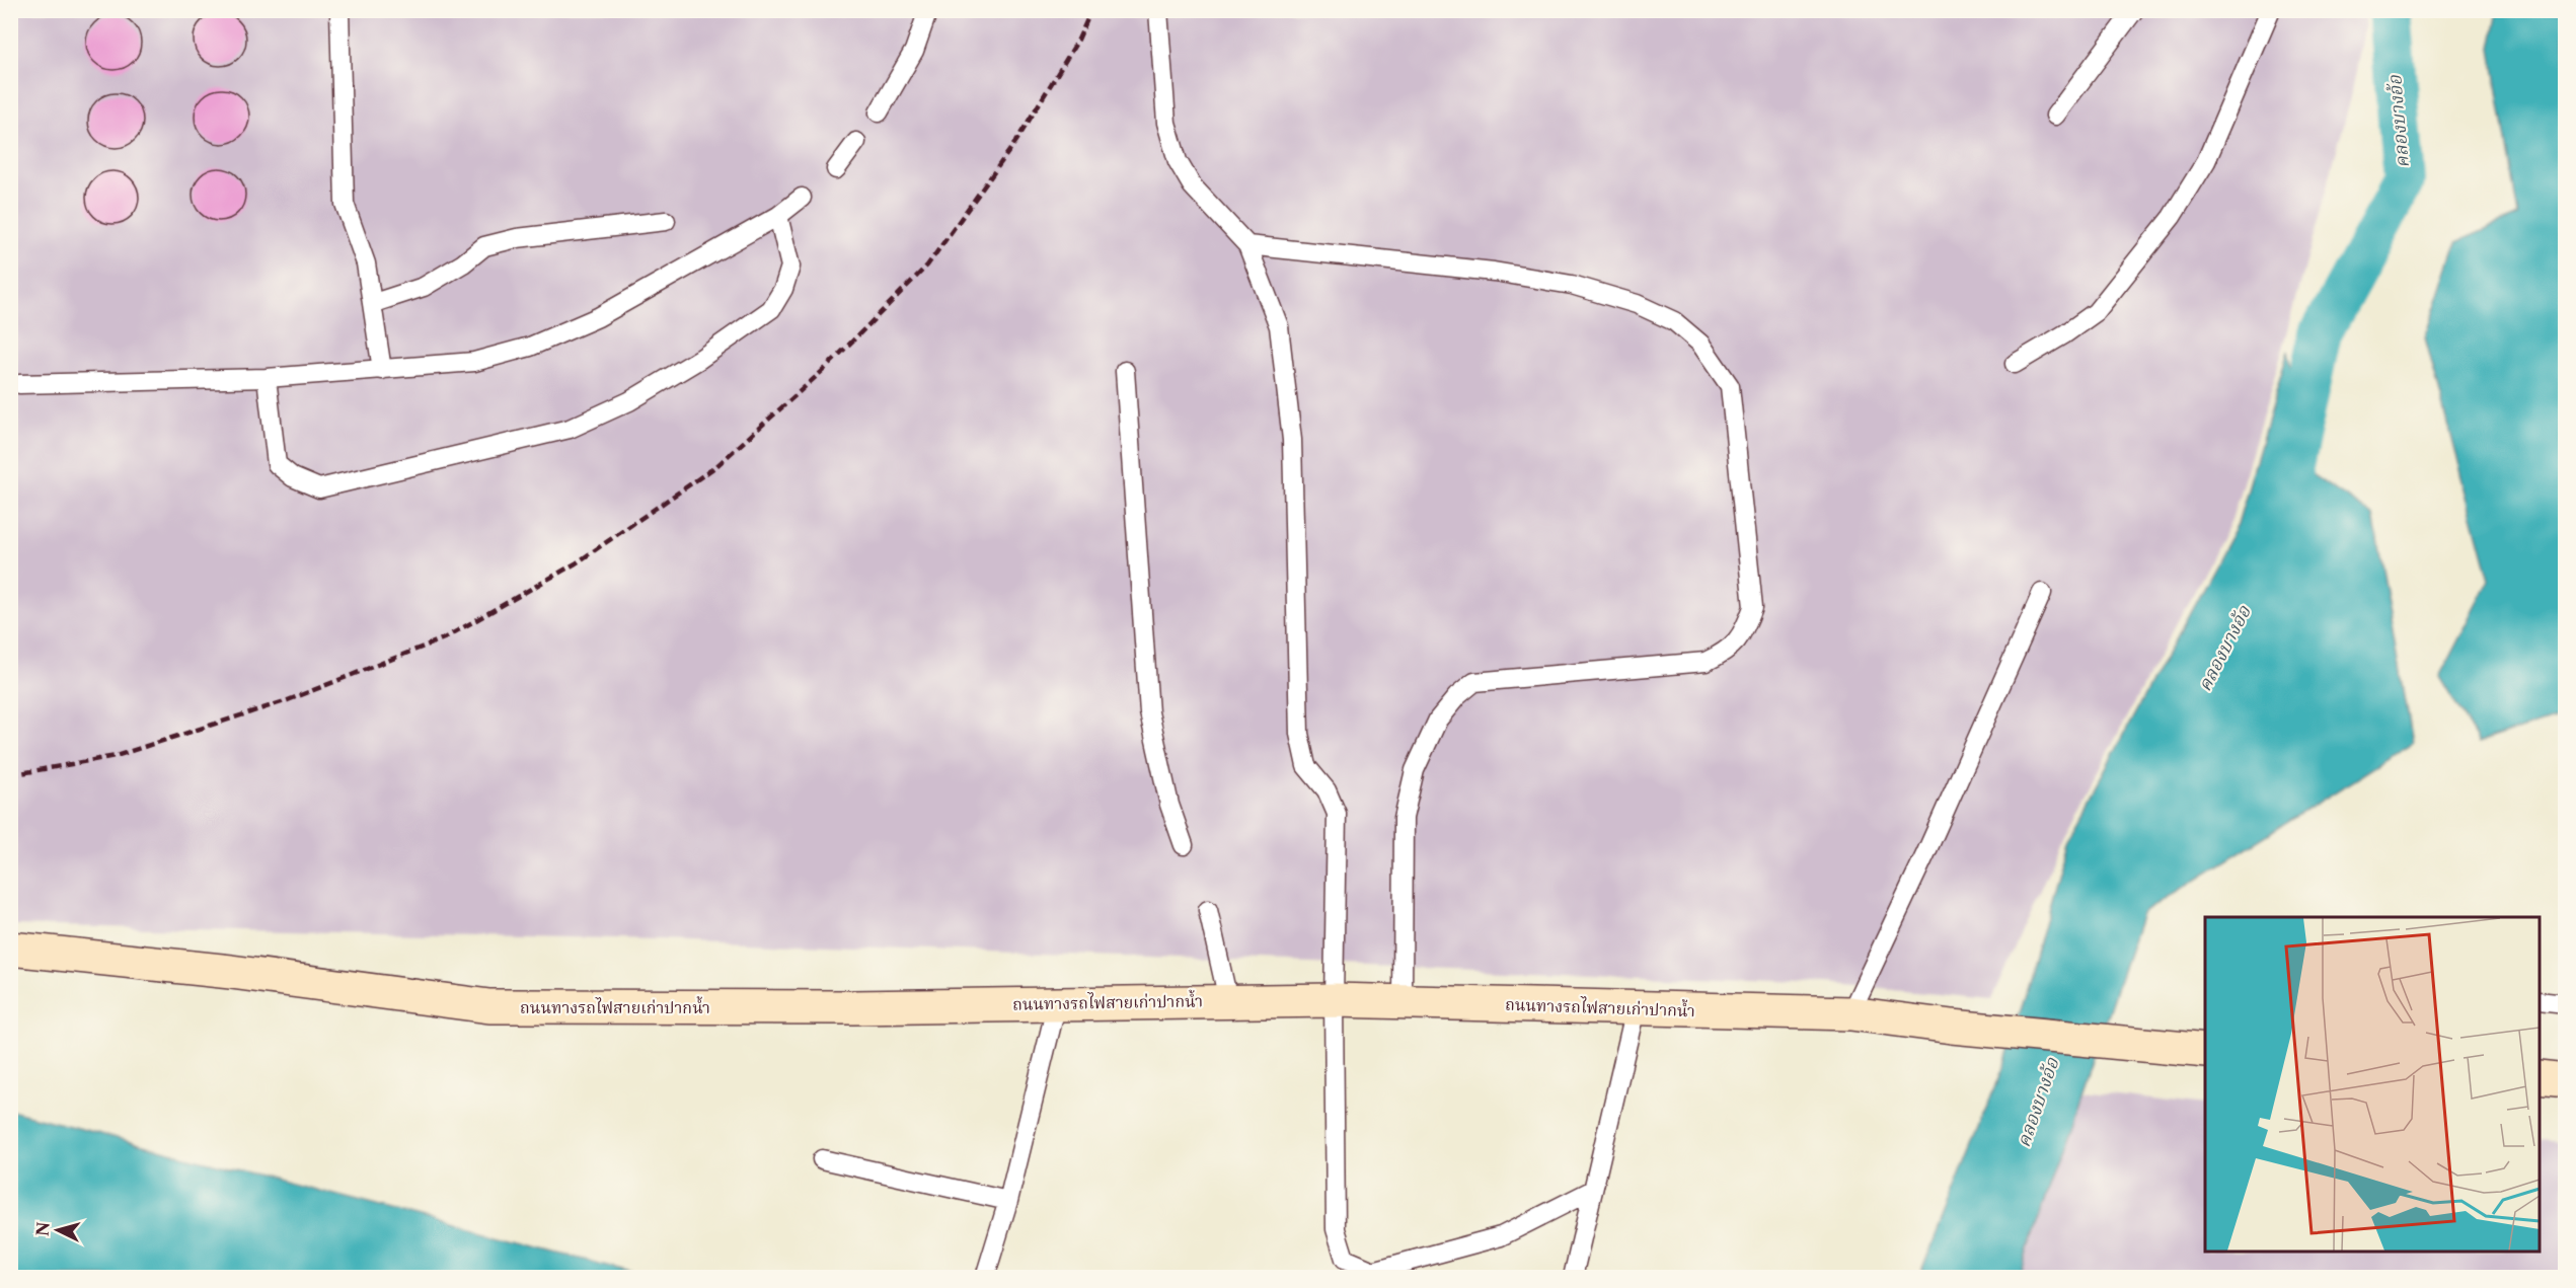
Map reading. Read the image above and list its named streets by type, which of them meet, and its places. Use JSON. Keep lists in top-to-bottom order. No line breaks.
{"streets":{"main road":["ถนนทางรถไฟสายเก่าปากน้ำ"]},"water":["คลองบางอ้อ"],"north":"left"}
